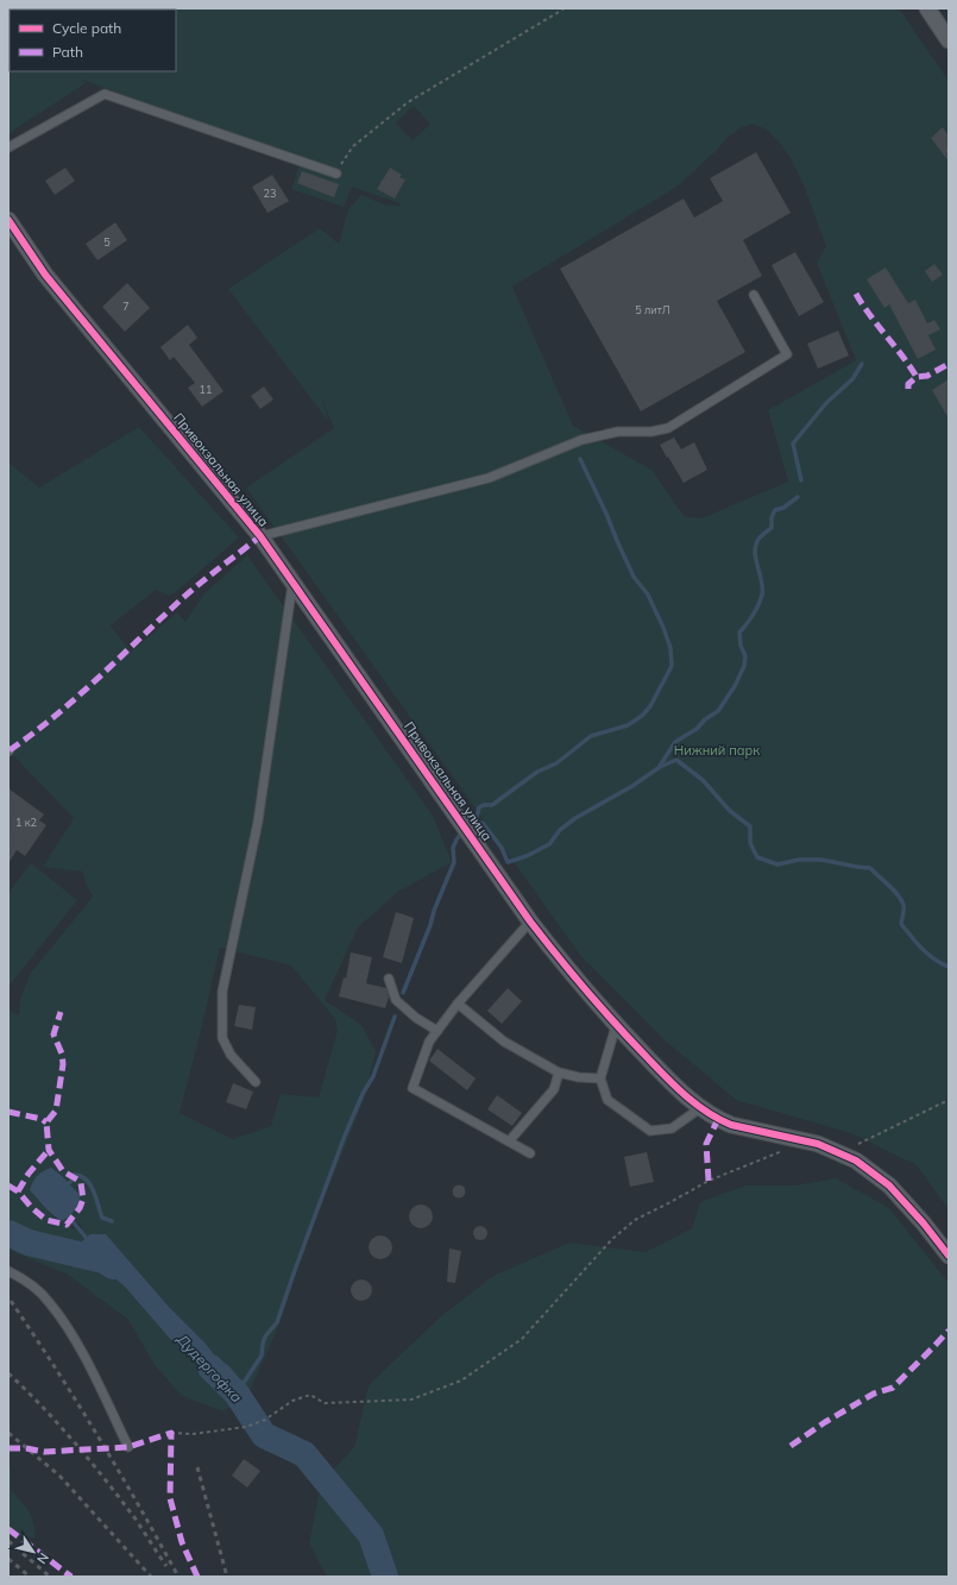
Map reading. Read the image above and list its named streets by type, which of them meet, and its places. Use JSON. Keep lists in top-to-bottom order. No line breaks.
{"streets":{"street":["Привокзальная улица"]},"water":["Дудергофка"],"parks":["Нижний парк"],"house_numbers":["23","5","7","5 литЛ","11","1 к2"],"legend":["Cycle path","Path"],"north":"bottom right"}
